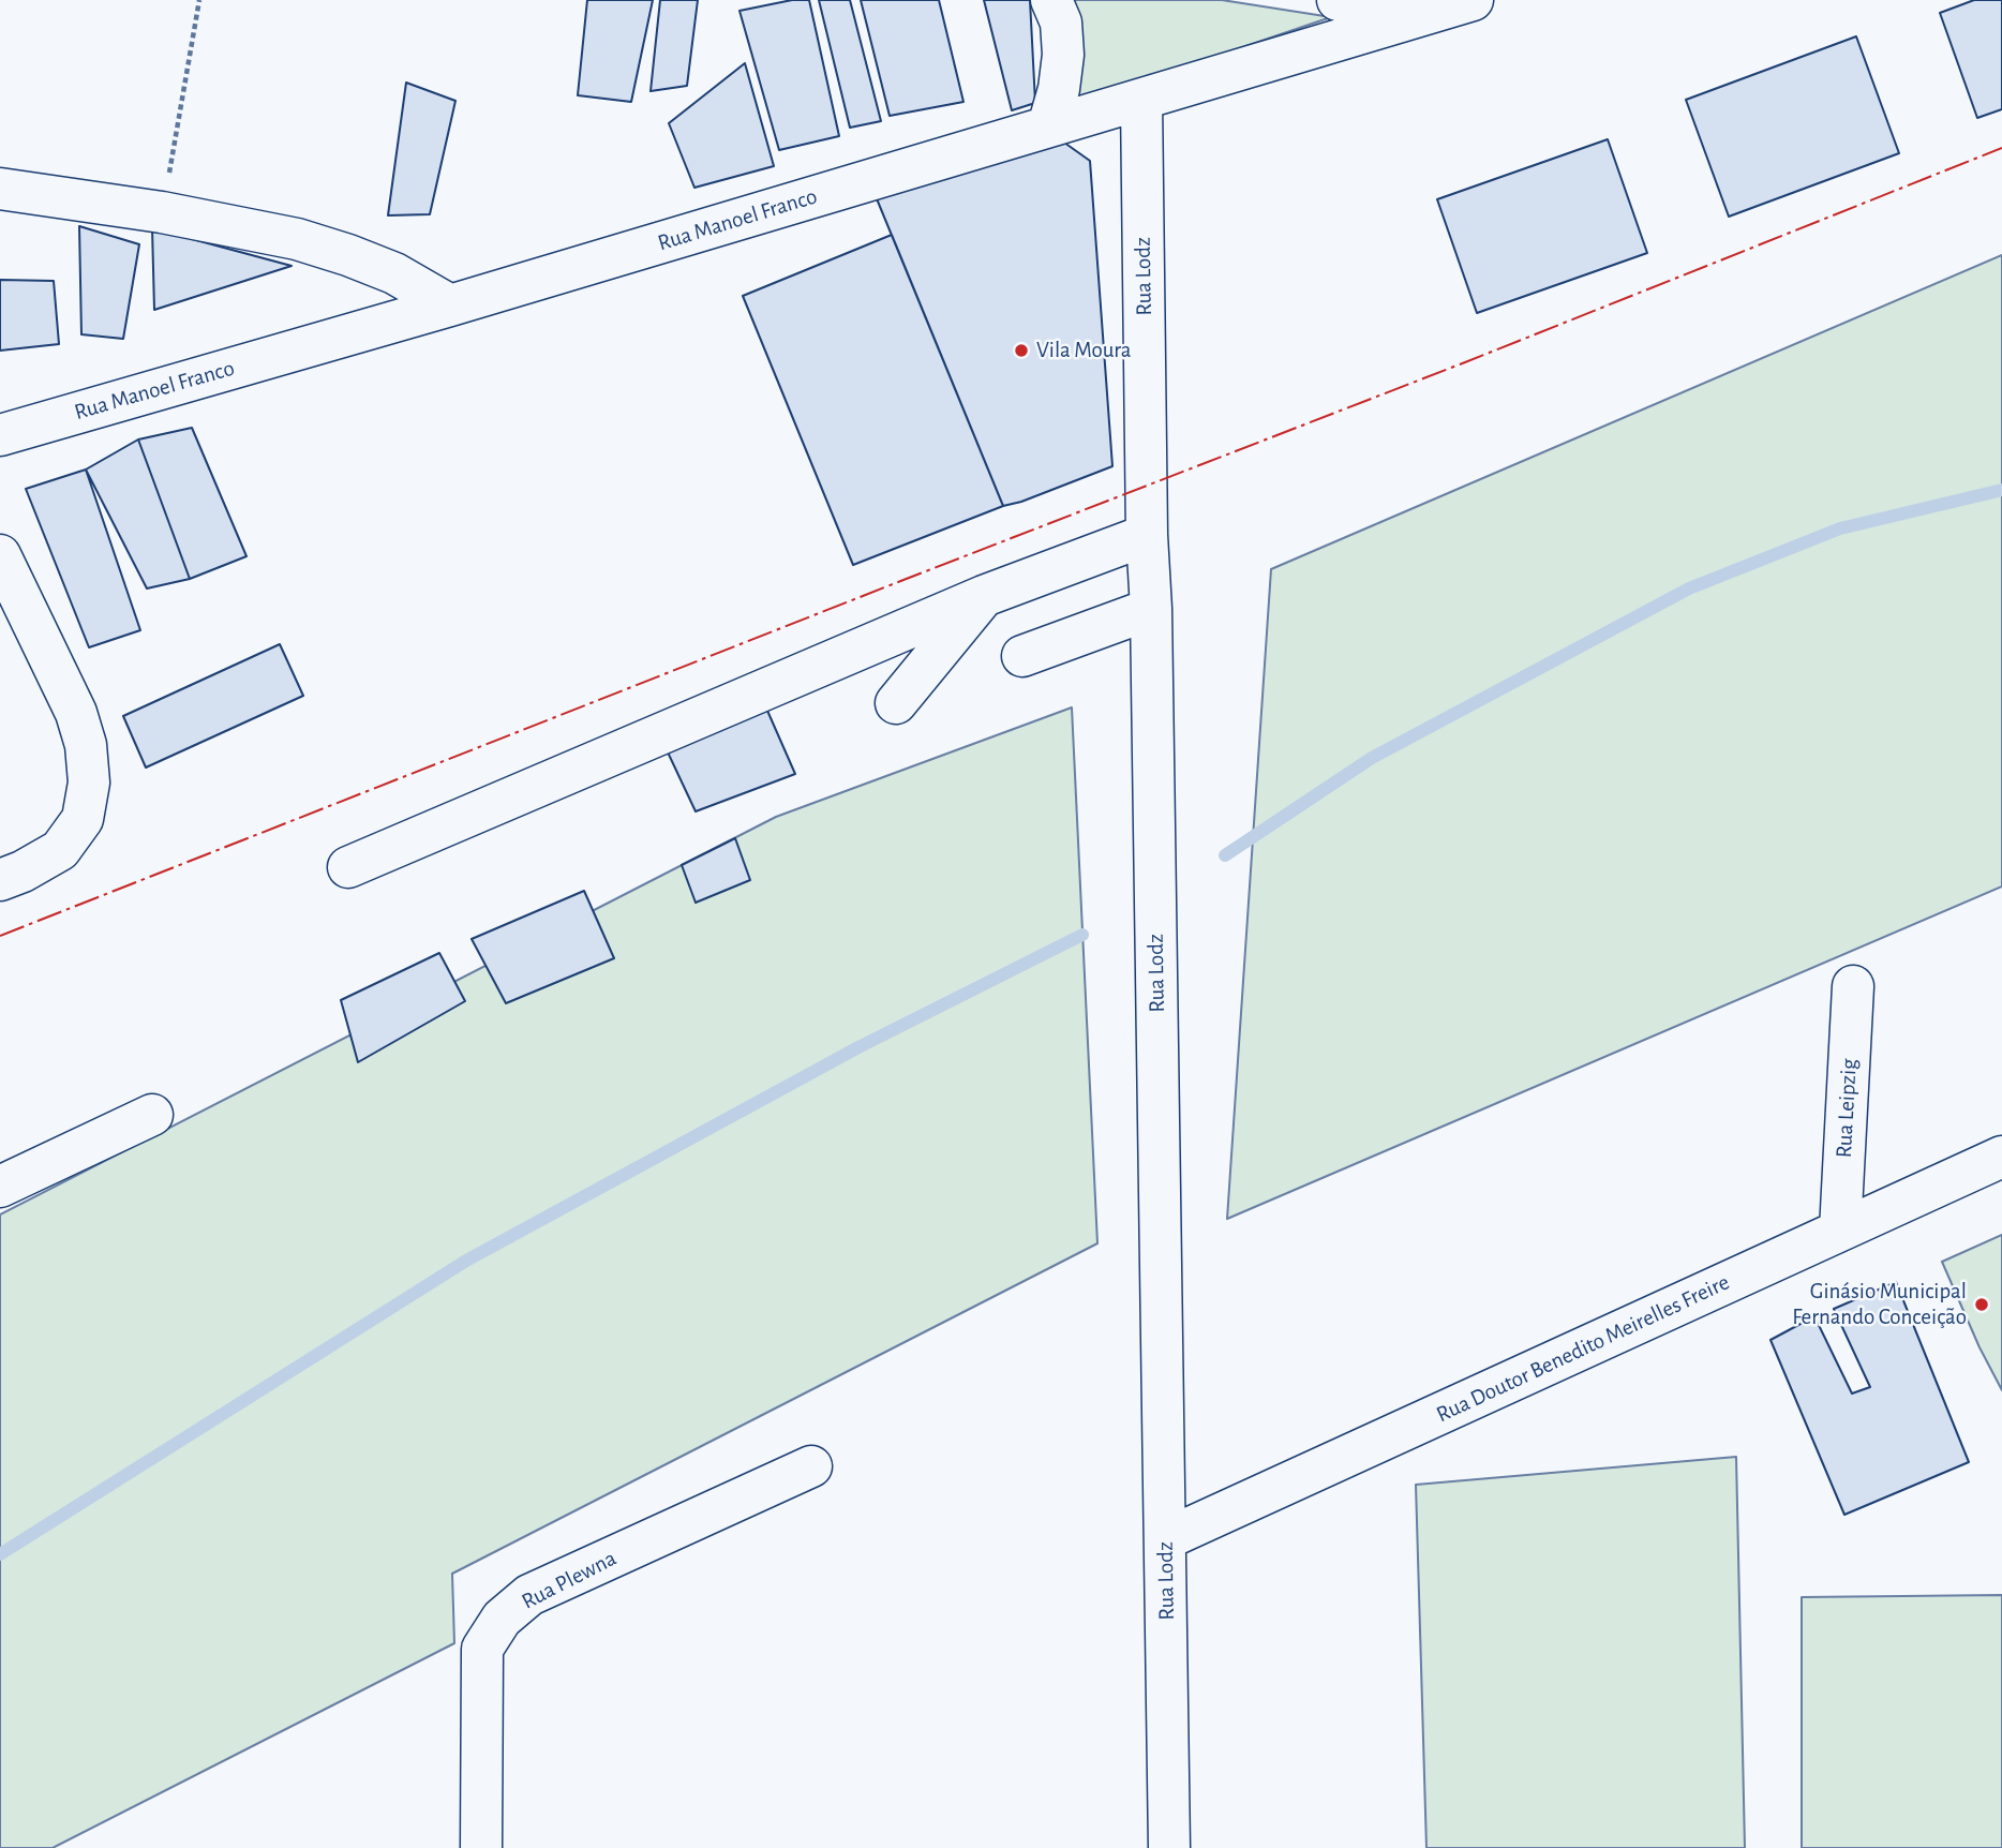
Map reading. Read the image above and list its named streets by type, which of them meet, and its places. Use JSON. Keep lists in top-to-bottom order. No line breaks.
{"streets":{"street":["Rua Manoel Franco","Rua Lodz","Rua Leipzig","Rua Doutor Benedito Meirelles Freire","Rua Plewna"]},"crossings":[["Rua Manoel Franco","Rua Lodz"],["Rua Lodz","Rua Doutor Benedito Meirelles Freire"],["Rua Leipzig","Rua Doutor Benedito Meirelles Freire"]],"places":["Vila Moura","Ginásio Municipal Fernando Conceição"]}
